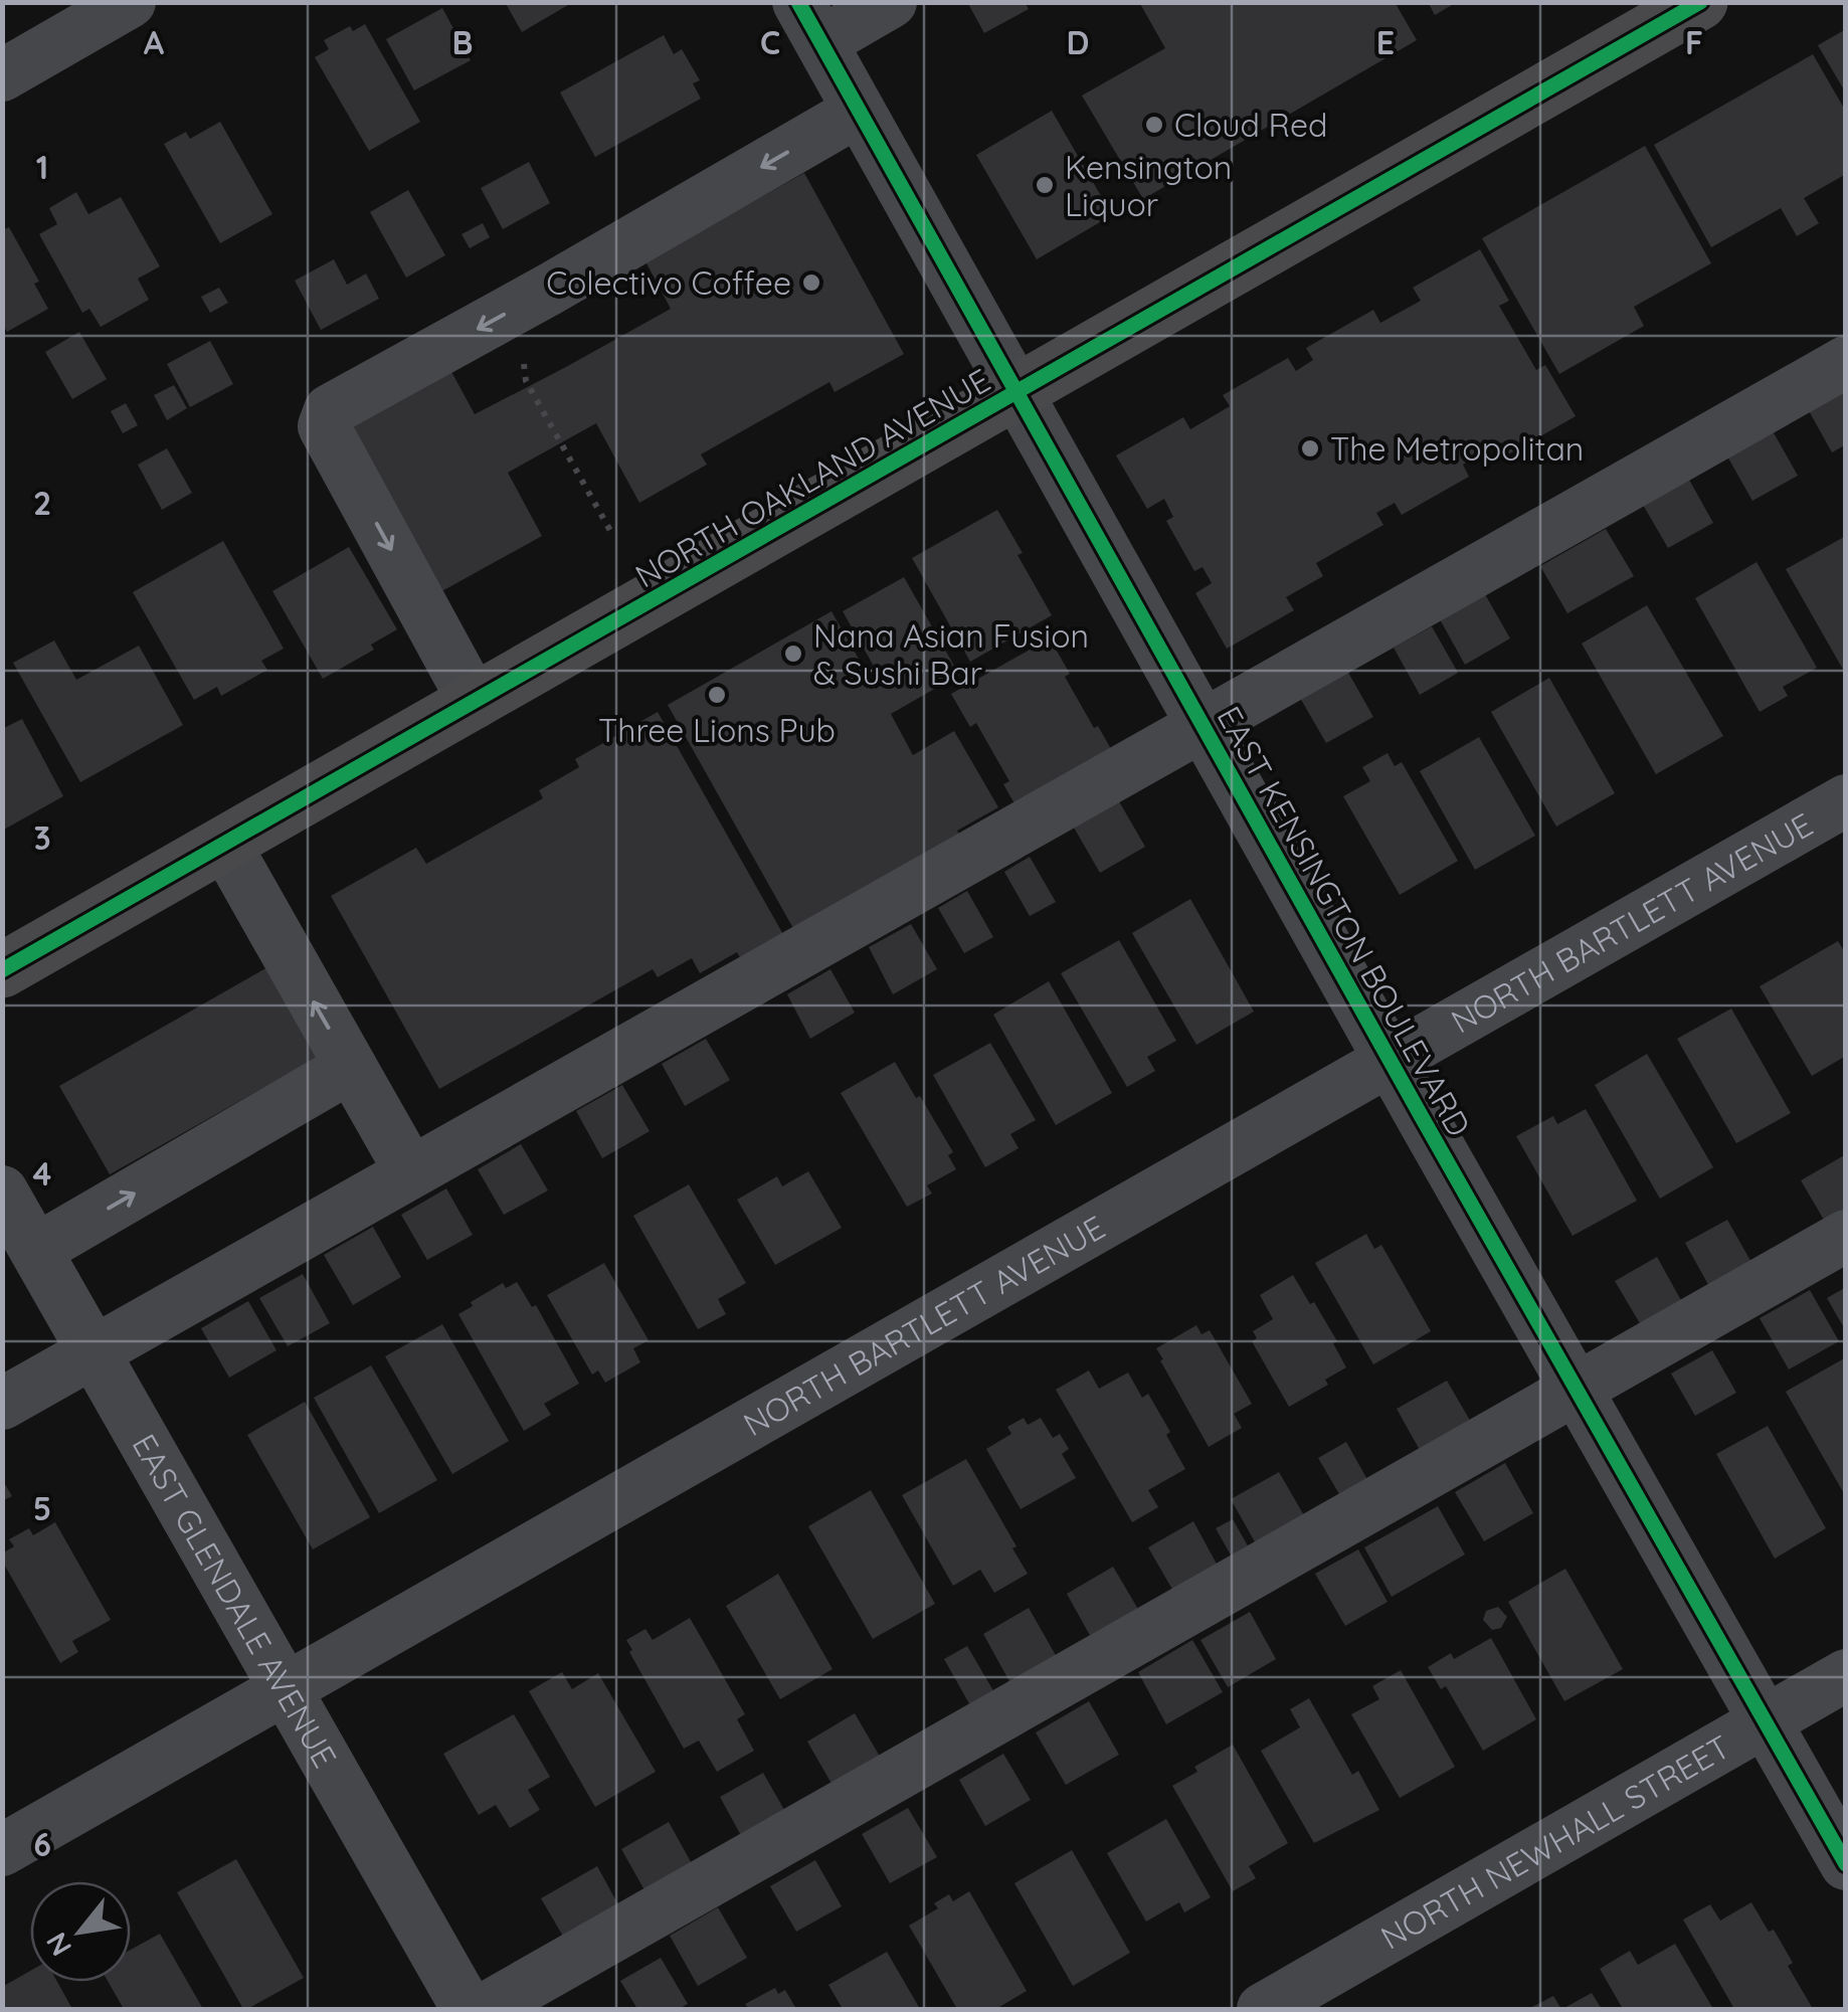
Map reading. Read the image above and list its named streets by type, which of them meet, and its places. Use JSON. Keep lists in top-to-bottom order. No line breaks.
{"streets":{"main road":["NORTH OAKLAND AVENUE"],"street":["EAST KENSINGTON BOULEVARD","NORTH BARTLETT AVENUE","EAST GLENDALE AVENUE","NORTH NEWHALL STREET"]},"crossings":[["NORTH OAKLAND AVENUE","EAST KENSINGTON BOULEVARD"],["EAST KENSINGTON BOULEVARD","NORTH BARTLETT AVENUE"],["EAST KENSINGTON BOULEVARD","NORTH NEWHALL STREET"],["NORTH BARTLETT AVENUE","EAST GLENDALE AVENUE"]],"places":["Cloud Red","Kensington Liquor","Colectivo Coffee","The Metropolitan","Nana Asian Fusion & Sushi Bar","Three Lions Pub"],"north":"bottom left","grid":{"columns":["A","B","C","D","E","F"],"rows":["1","2","3","4","5","6"]}}
